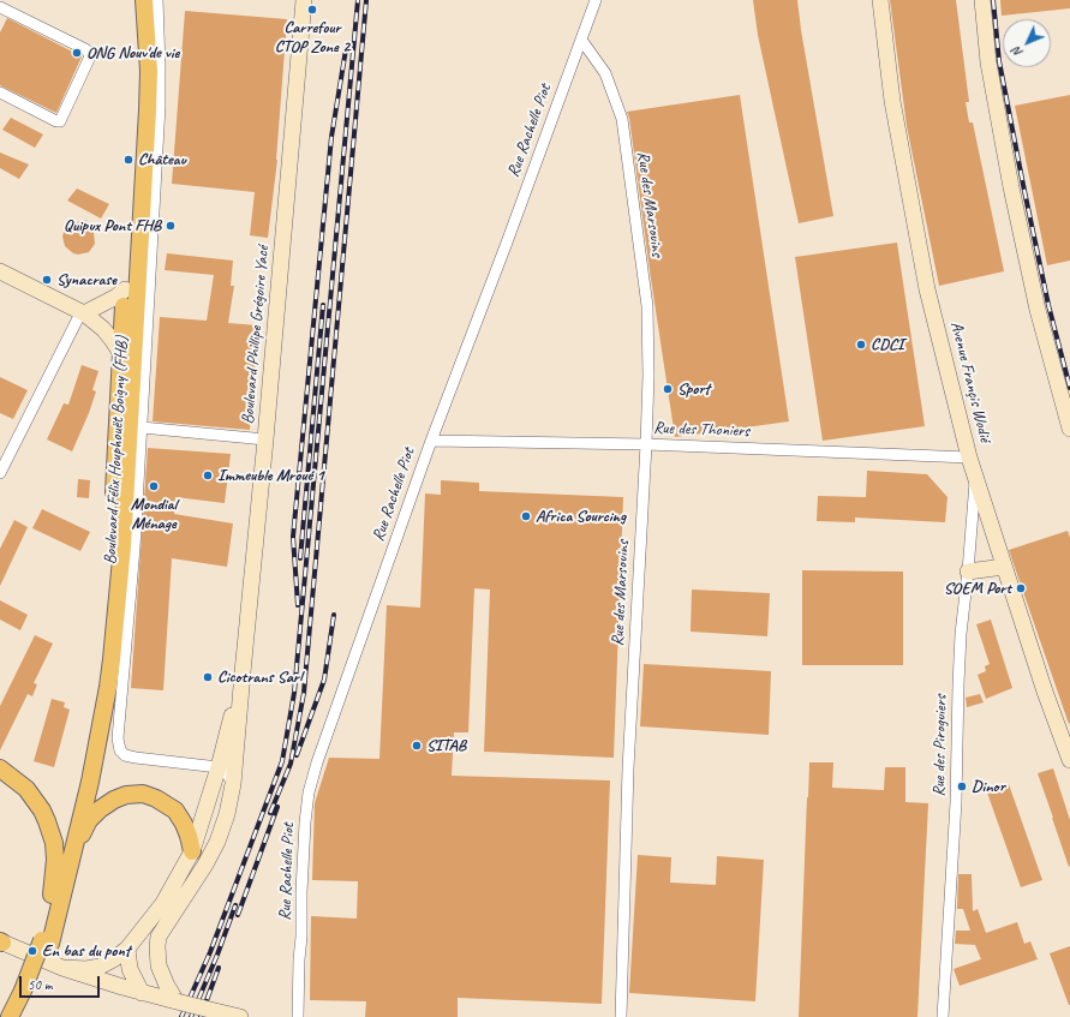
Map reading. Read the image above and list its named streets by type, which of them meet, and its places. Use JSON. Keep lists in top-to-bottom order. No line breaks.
{"streets":{"main road":["Boulevard Félix Houphouët Boigny (FHB)"],"street":["Rue Rachelle Piot","Rue des Marsouins","Boulevard Phillipe Grégoire Yacé","Avenue Françis Wodié","Rue des Thoniers","Rue des Piroguiers"]},"crossings":[["Rue Rachelle Piot","Rue des Marsouins"],["Rue Rachelle Piot","Rue des Thoniers"],["Rue des Marsouins","Rue des Thoniers"],["Boulevard Phillipe Grégoire Yacé","Boulevard Félix Houphouët Boigny (FHB)"],["Avenue Françis Wodié","Rue des Thoniers"],["Avenue Françis Wodié","Rue des Piroguiers"]],"places":["Carrefour CTOP Zone 2","ONG Nouv'de vie","Château","Quipux Pont FHB","Synacrase","CDCI","Sport","Immeuble Mroué 1","Mondial Ménage","Africa Sourcing","SOEM Port","Cicotrans Sarl","SITAB","Dinor","En bas du pont"],"scale_bar":"50 m","north":"bottom left"}
